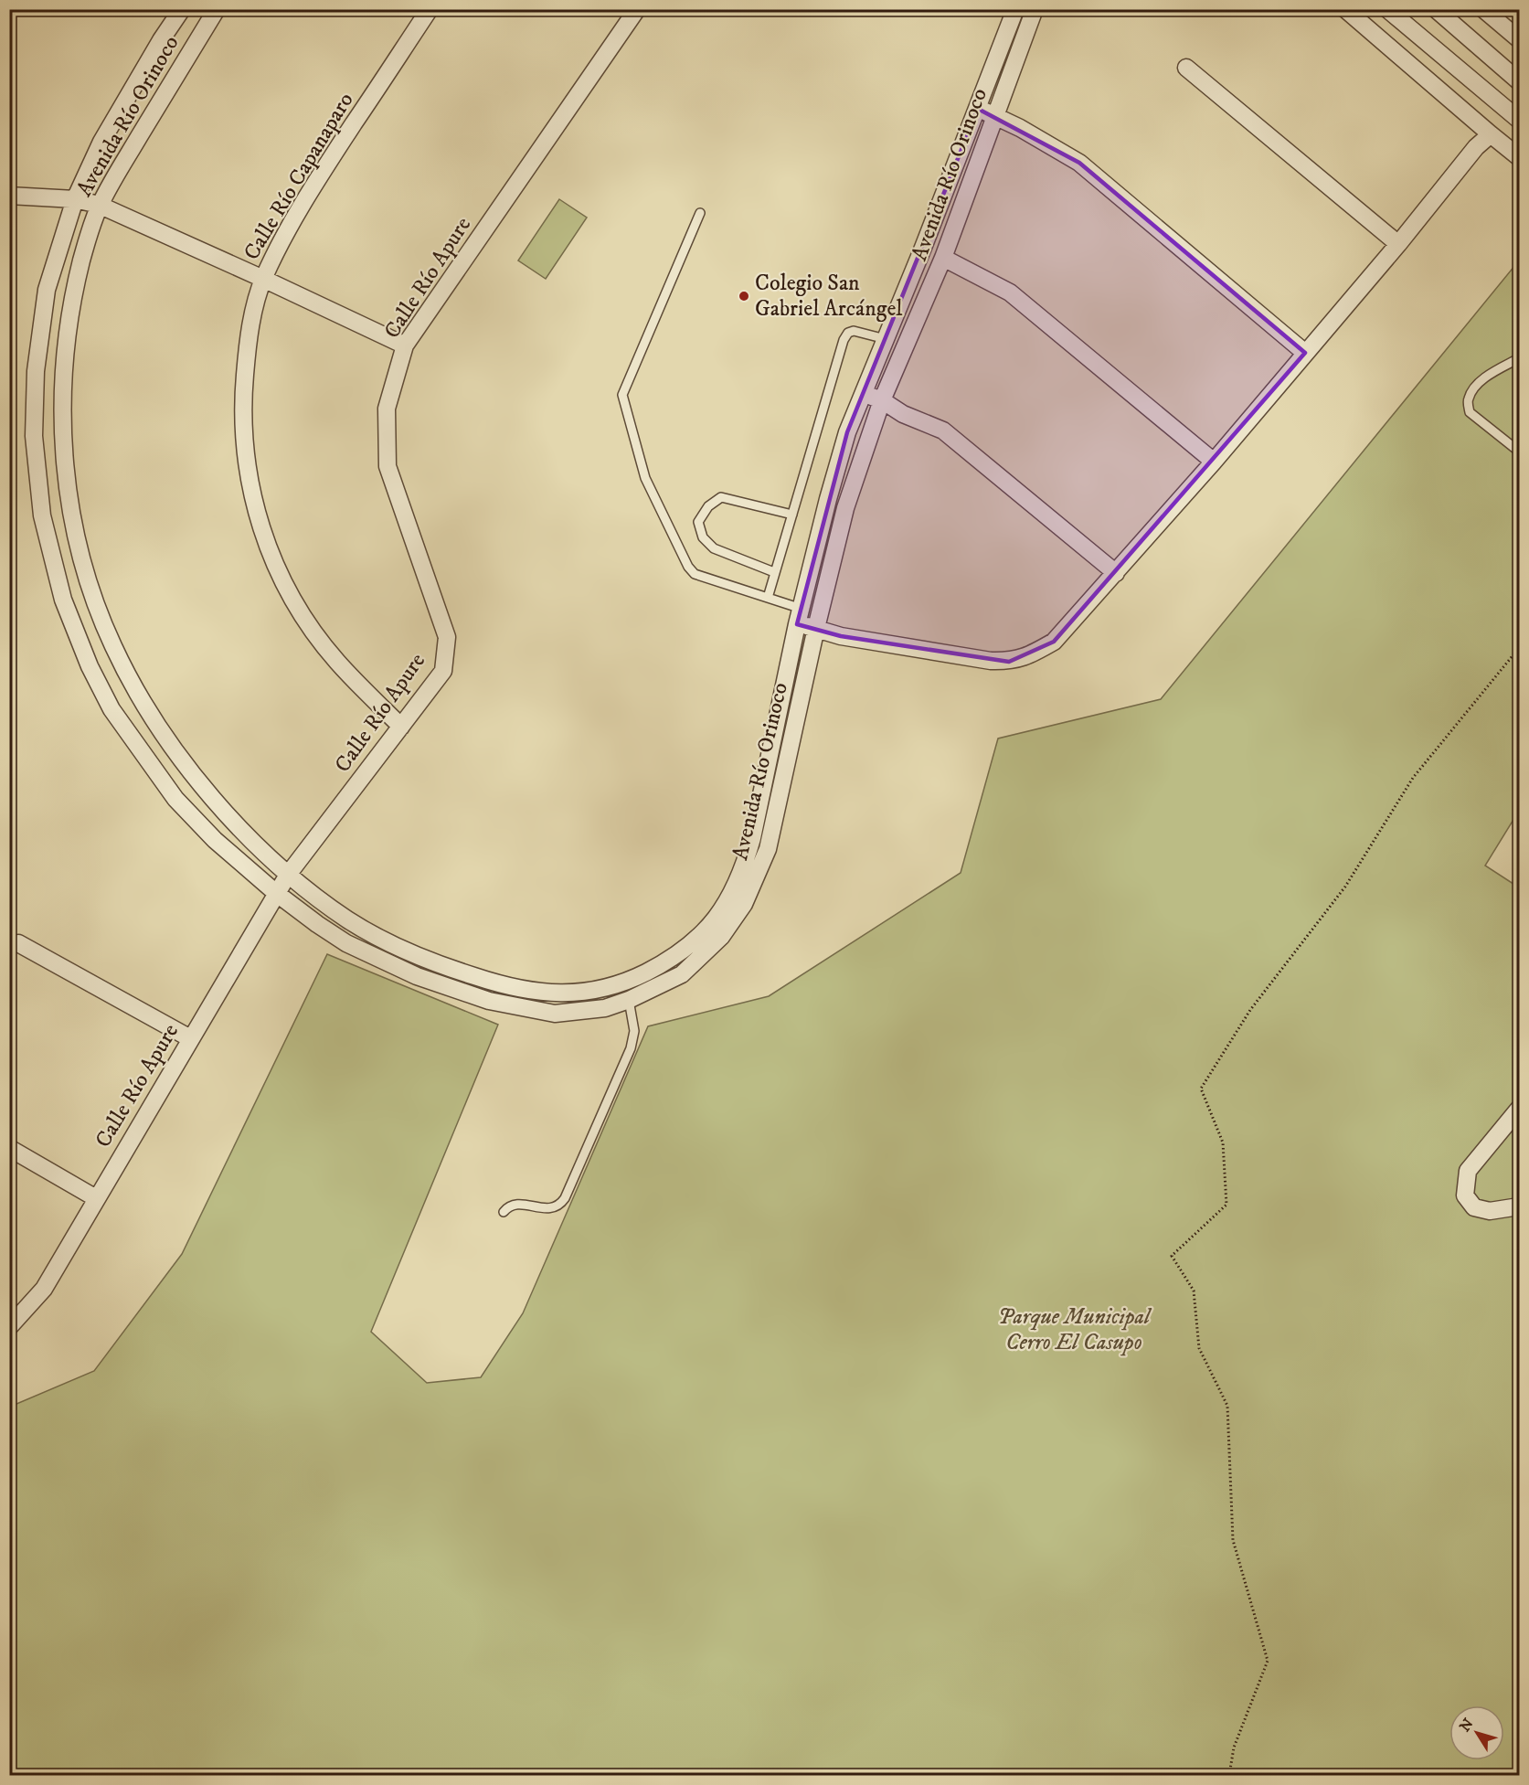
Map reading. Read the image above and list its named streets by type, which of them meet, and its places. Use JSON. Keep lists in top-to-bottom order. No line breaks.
{"streets":{"street":["Avenida Río Orinoco","Calle Río Capanaparo","Calle Río Apure"]},"crossings":[["Avenida Río Orinoco","Calle Río Apure"],["Calle Río Capanaparo","Calle Río Apure"]],"parks":["Parque Municipal Cerro El Casupo"],"places":["Colegio San Gabriel Arcángel"],"north":"top left"}
